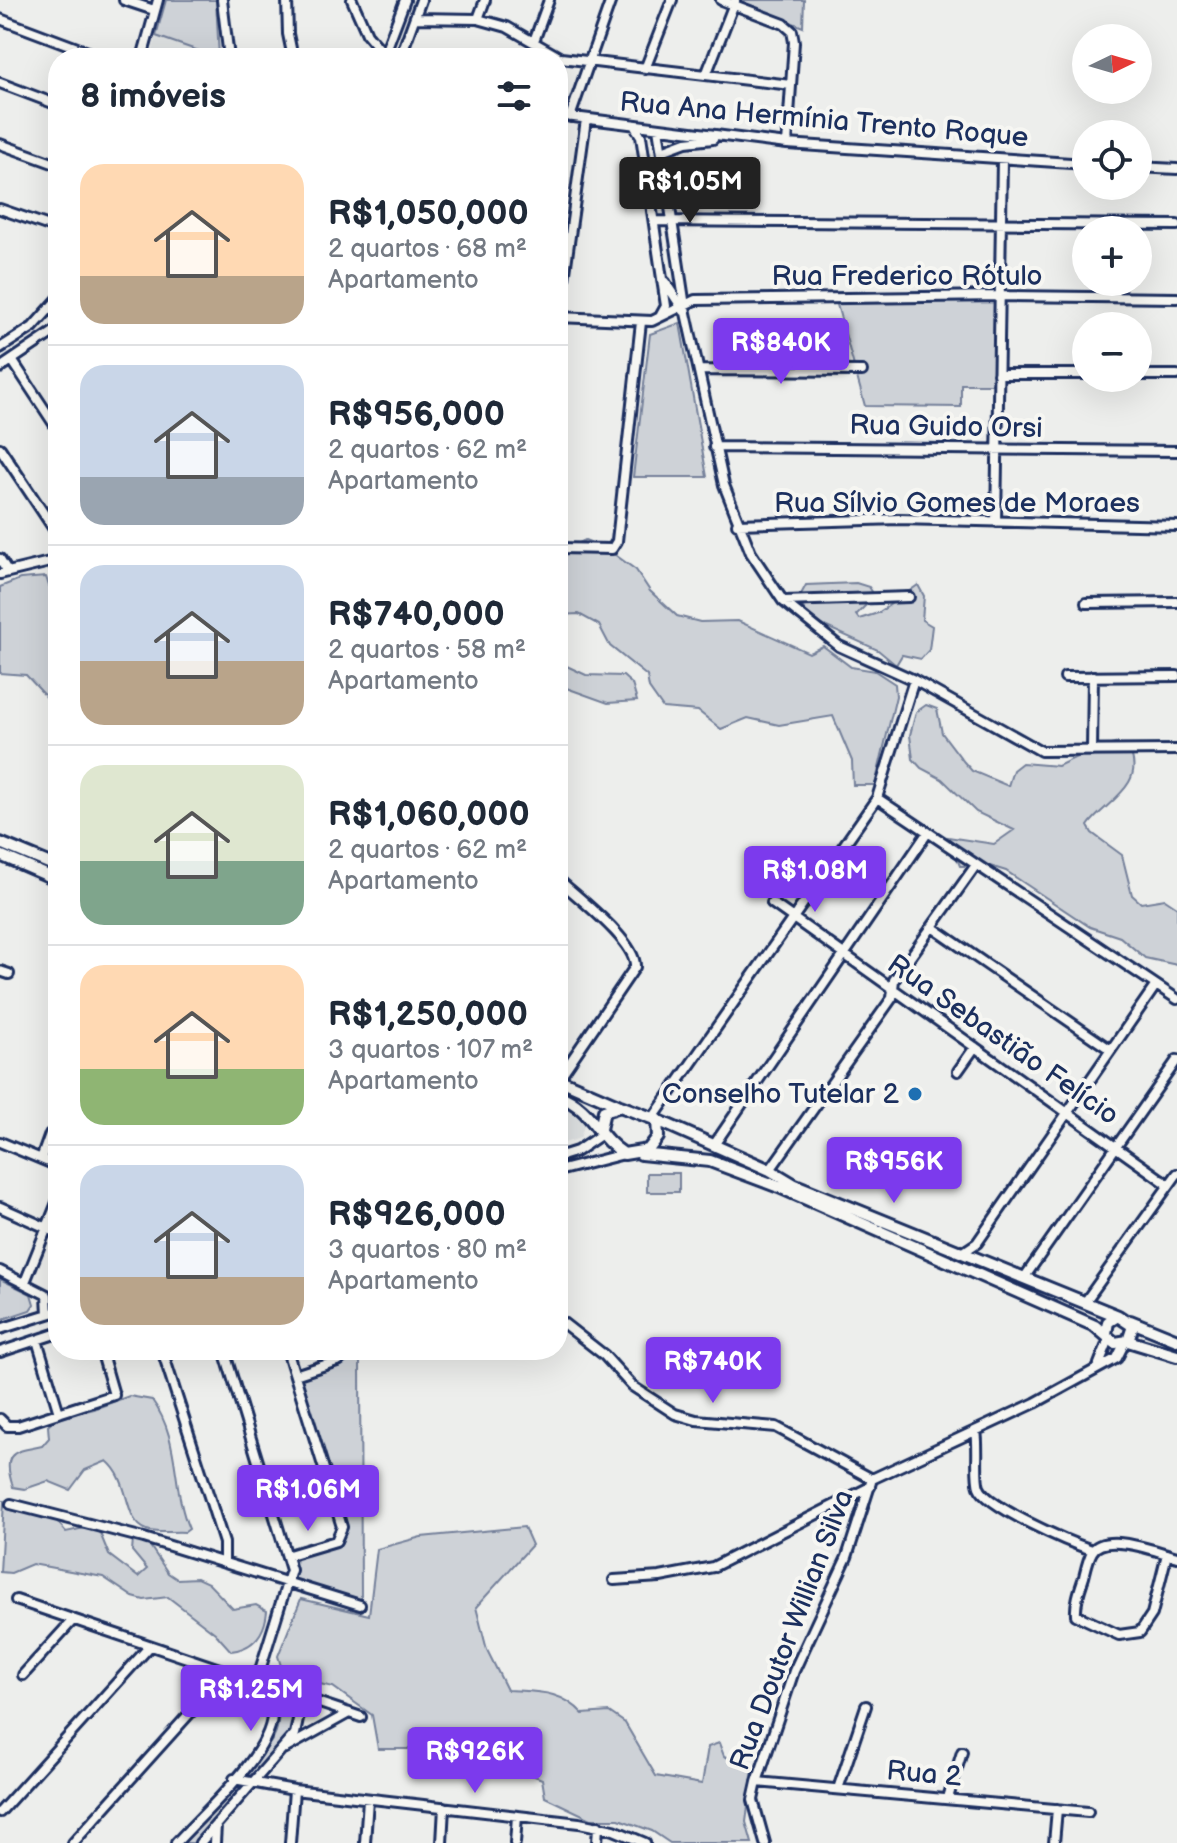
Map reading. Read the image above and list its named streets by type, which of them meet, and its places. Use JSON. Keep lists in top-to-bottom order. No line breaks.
{"streets":{"street":["Rua Ana Hermínia Trento Roque","Rua Frederico Rótulo","Rua Guido Orsi","Rua Sílvio Gomes de Moraes","Rua Sebastião Felício","Rua Doutor Willian Silva","Rua 2"]},"crossings":[["Rua Doutor Willian Silva","Rua 2"]],"places":["Conselho Tutelar 2"],"north":"right","page":{"map_buttons":["+","−"],"heading":"8 imóveis","list":[{"name":"R$1,050,000","note":"2 quartos · 68 m² · Apartamento"},{"name":"R$956,000","note":"2 quartos · 62 m² · Apartamento"},{"name":"R$740,000","note":"2 quartos · 58 m² · Apartamento"},{"name":"R$1,060,000","note":"2 quartos · 62 m² · Apartamento"},{"name":"R$1,250,000","note":"3 quartos · 107 m² · Apartamento"},{"name":"R$926,000","note":"3 quartos · 80 m² · Apartamento"}],"price":["R$1.05M","R$840K","R$1.08M","R$956K","R$740K","R$1.06M","R$1.25M","R$926K"]}}
